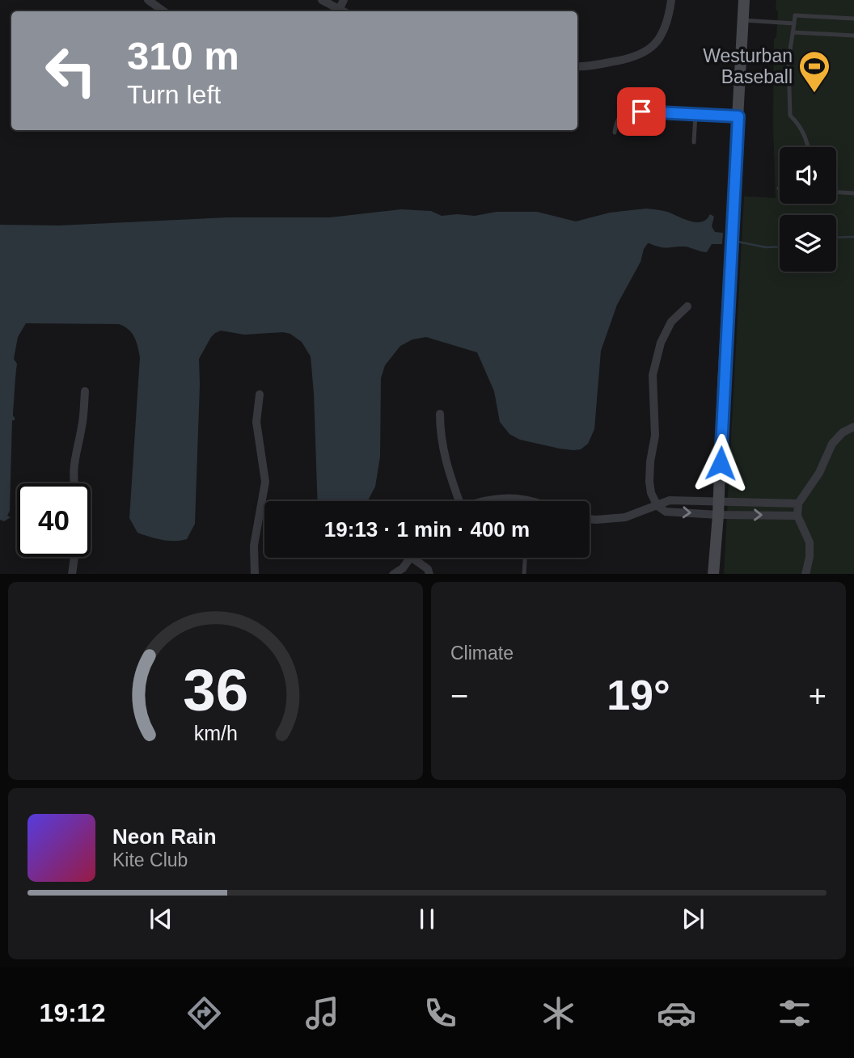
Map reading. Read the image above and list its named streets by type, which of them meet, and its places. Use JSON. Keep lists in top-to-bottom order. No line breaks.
{"places":{"sports":["Westurban Baseball"]},"page":{"turn":["310 m","Turn left"],"limit":"40","trip":"19:13 · 1 min · 400 m","tile":"Climate","heat":["−","19°","+"],"song":["Neon Rain","Kite Club"],"tabs":"19:12","gauge":["36","km/h"]}}
